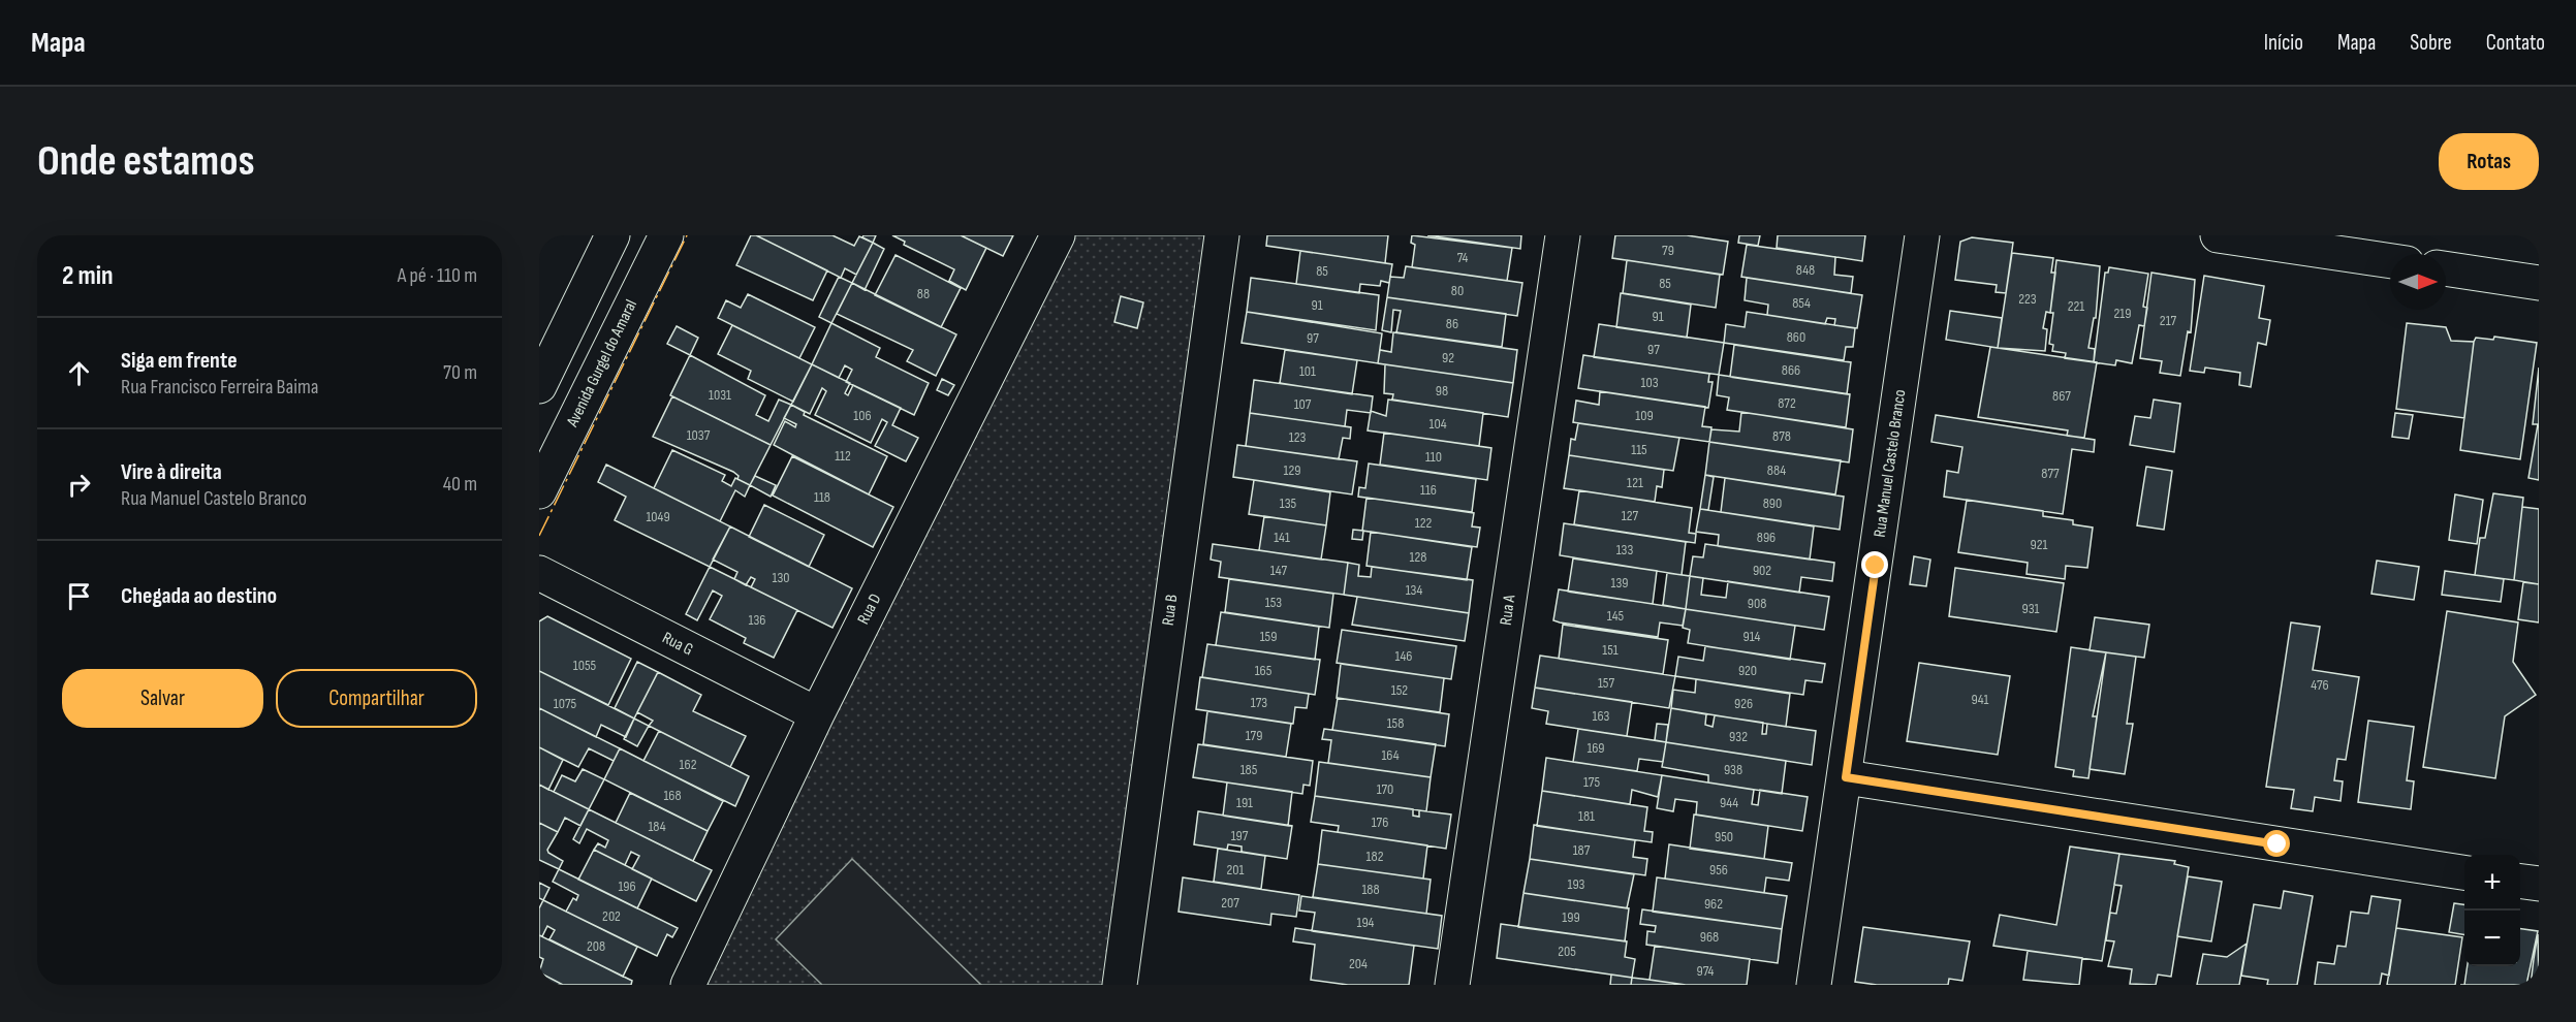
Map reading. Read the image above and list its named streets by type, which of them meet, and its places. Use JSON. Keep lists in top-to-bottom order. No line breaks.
{"streets":{"street":["Avenida Gurgel do Amaral","Rua Manuel Castelo Branco","Rua D","Rua B","Rua A","Rua G"]},"crossings":[["Rua D","Rua G"]],"house_numbers":["79","74","848","85","85","80","88","223","854","91","221","219","91","217","86","860","97","97","92","866","101","103","98","1031","867","872","107","106","109","104","1037","878","123","115","112","110","129","884","877","121","116","118","135","890","127","1049","122","141","896","921","133","128","147","902","130","139","134","153","908","931","145","136","159","914","151","146","1055","165","920","157","476","152","941","173","1075","926","163","158","179","932","169","164","162","185","938","175","170","168","191","944","181","176","184","197","950","187","182","201","956","193","196","188","207","962","202","199","194","968","208","205","204","974"],"north":"right","page":{"header":"Mapa","nav":["Início","Mapa","Sobre","Contato"],"buttons":["Rotas",["Salvar","Compartilhar"]],"title":"Onde estamos","heading":["2 min","A pé · 110 m"],"list":[["Siga em frente","Rua Francisco Ferreira Baima","70 m"],["Vire à direita","Rua Manuel Castelo Branco","40 m"],"Chegada ao destino"],"map_buttons":["+","−"]}}
